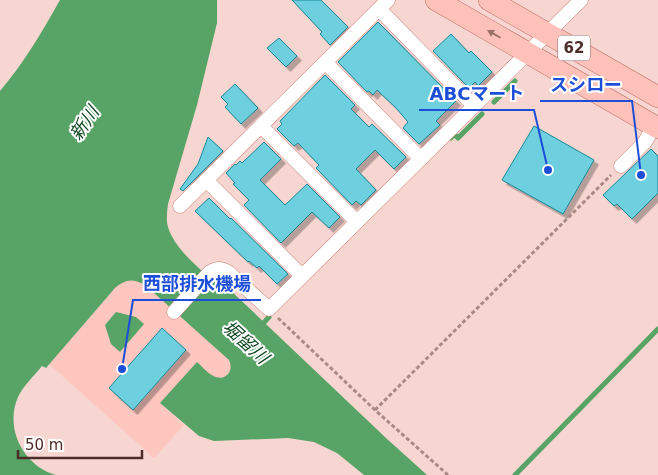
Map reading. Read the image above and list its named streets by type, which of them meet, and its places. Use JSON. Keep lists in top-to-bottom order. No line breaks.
{"streets":{"main road":["62"]},"water":["新川","堀留川"],"places":["ABCマート","スシロー","西部排水機場"],"scale_bar":"50 m"}
